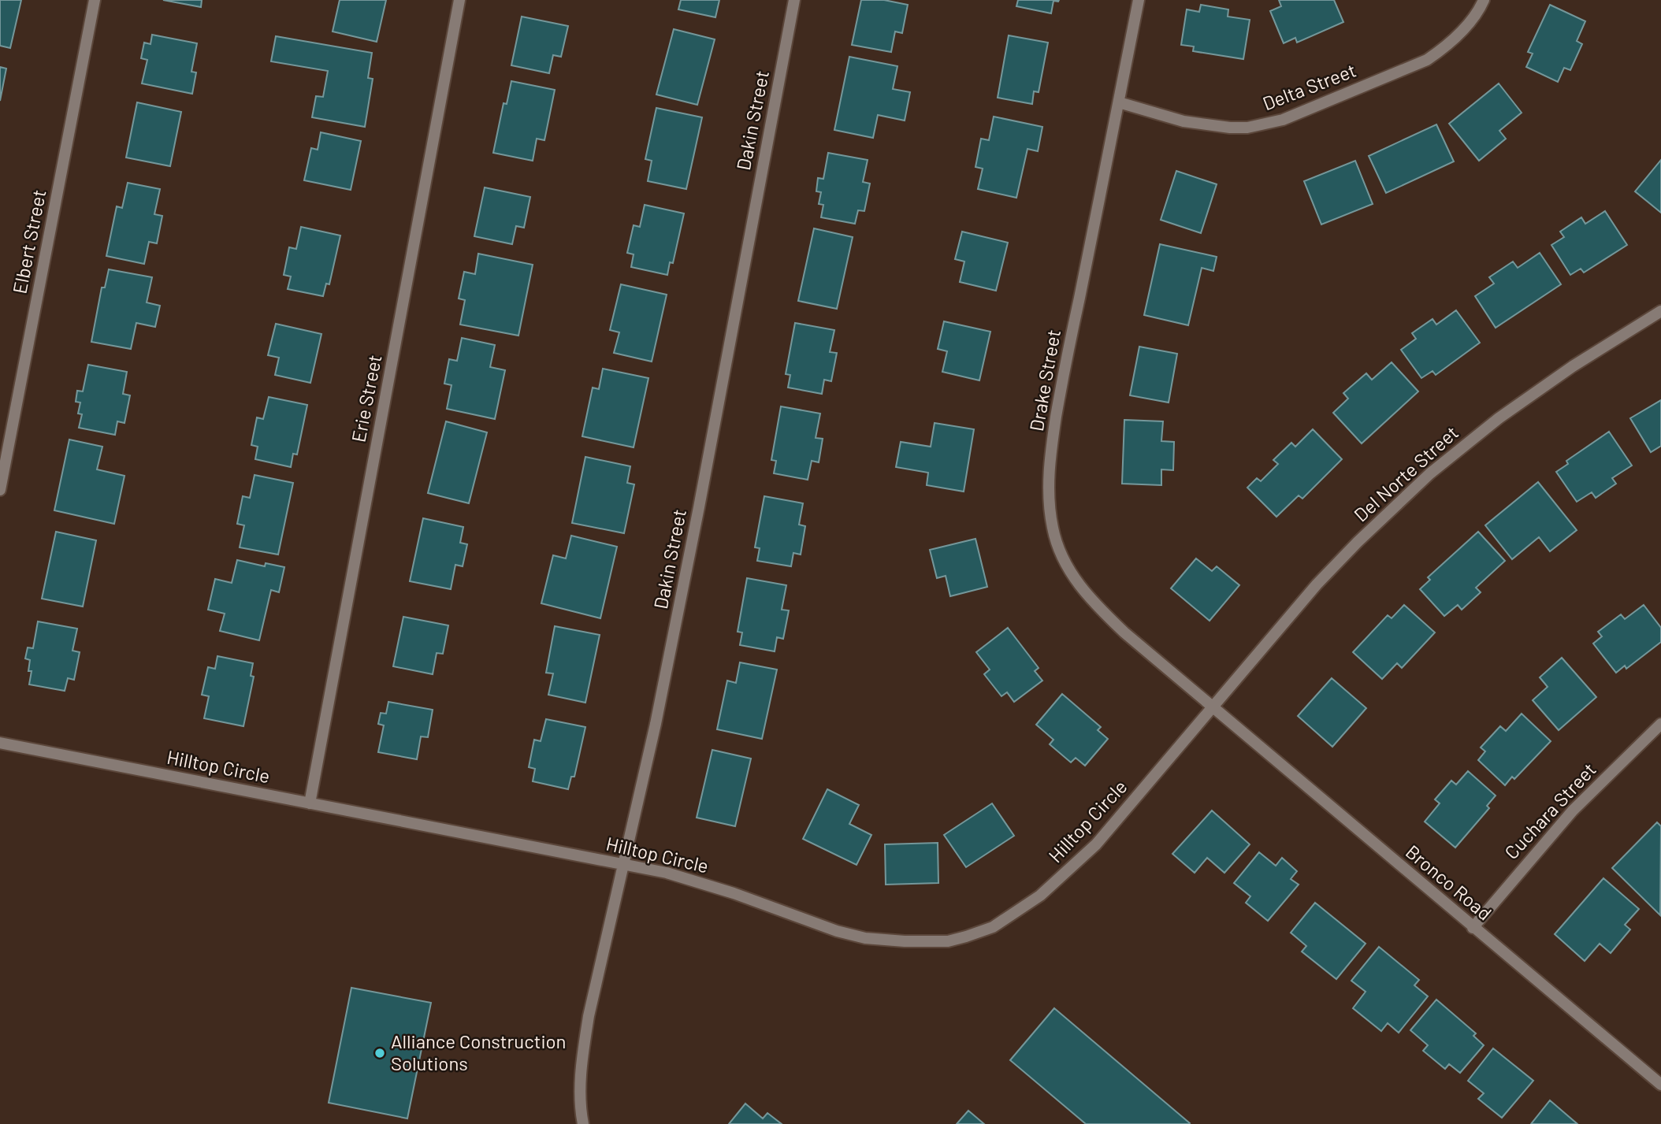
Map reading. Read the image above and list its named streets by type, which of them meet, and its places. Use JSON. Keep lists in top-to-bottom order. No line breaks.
{"streets":{"street":["Delta Street","Dakin Street","Elbert Street","Drake Street","Erie Street","Del Norte Street","Hilltop Circle","Cuchara Street","Bronco Road"]},"crossings":[["Delta Street","Drake Street"],["Dakin Street","Hilltop Circle"],["Drake Street","Del Norte Street"],["Drake Street","Hilltop Circle"],["Drake Street","Bronco Road"],["Erie Street","Hilltop Circle"],["Del Norte Street","Hilltop Circle"],["Del Norte Street","Bronco Road"],["Hilltop Circle","Bronco Road"],["Cuchara Street","Bronco Road"]],"places":["Alliance Construction Solutions"]}
